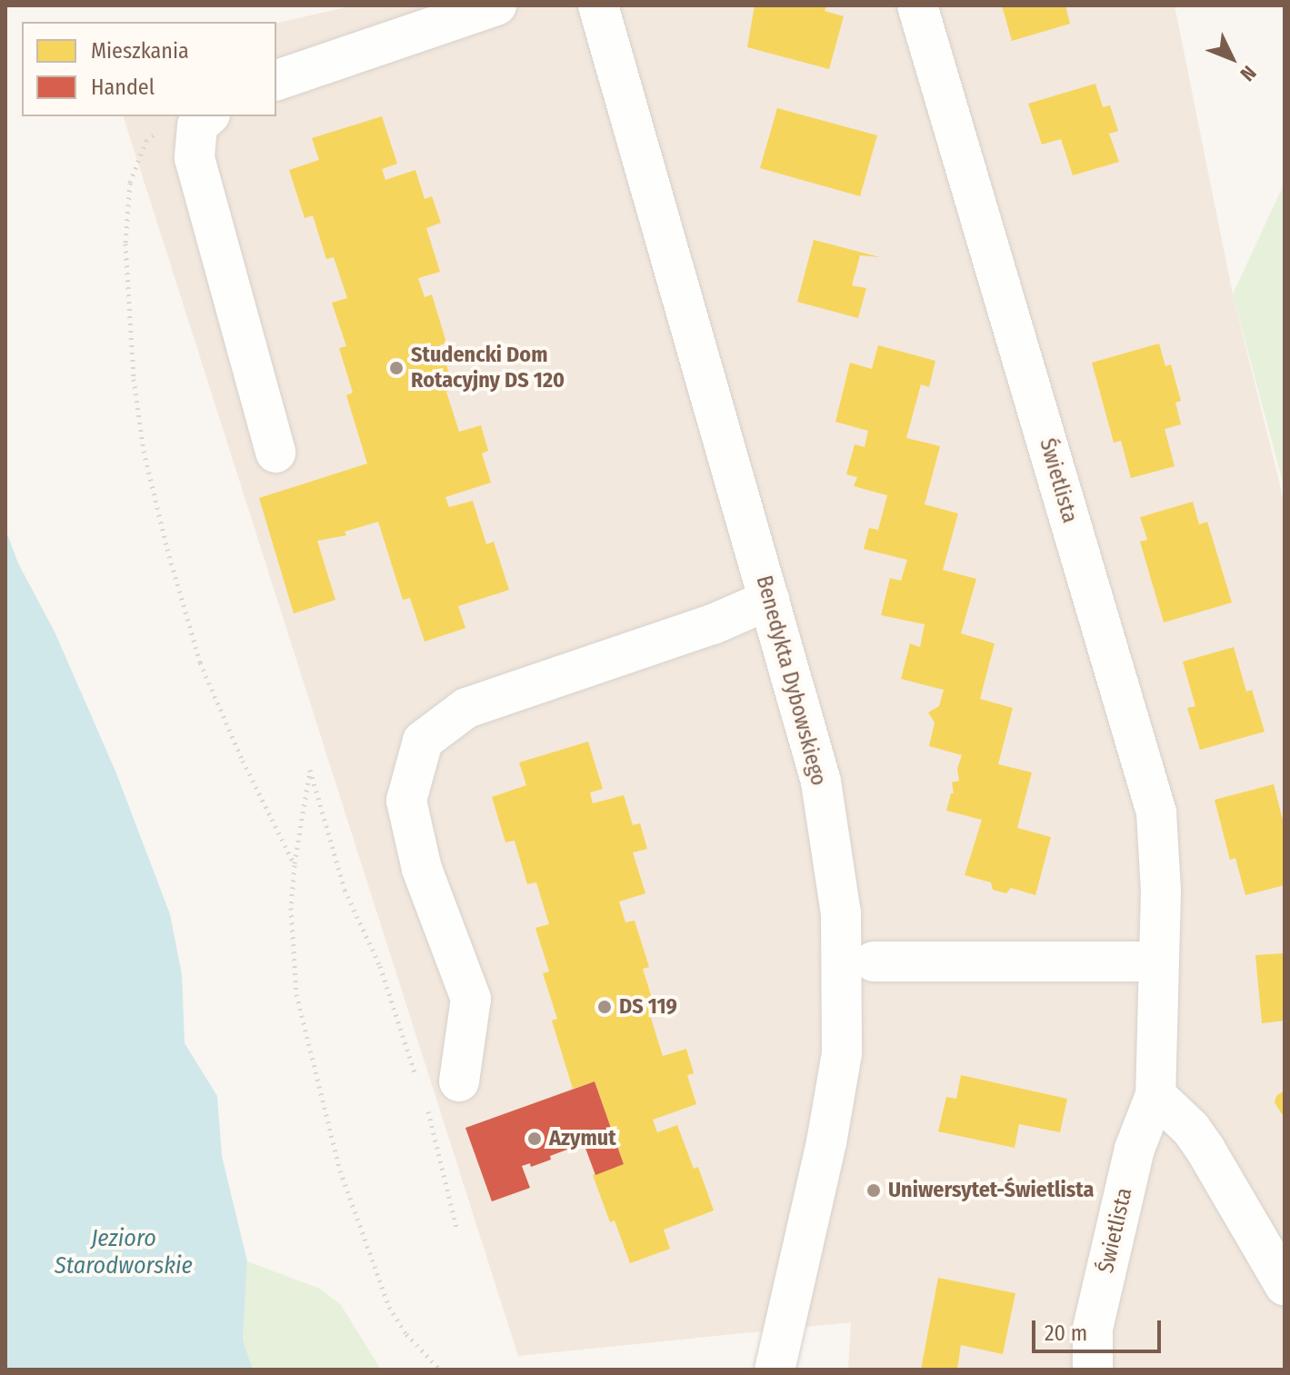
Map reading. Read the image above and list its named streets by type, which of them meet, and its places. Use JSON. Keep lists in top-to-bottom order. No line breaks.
{"streets":{"street":["Świetlista","Benedykta Dybowskiego"]},"water":["Jezioro Starodworskie"],"places":["Studencki Dom Rotacyjny DS 120","DS 119","Azymut","Uniwersytet-Świetlista"],"legend":["Mieszkania","Handel"],"scale_bar":"20 m","north":"bottom right"}
